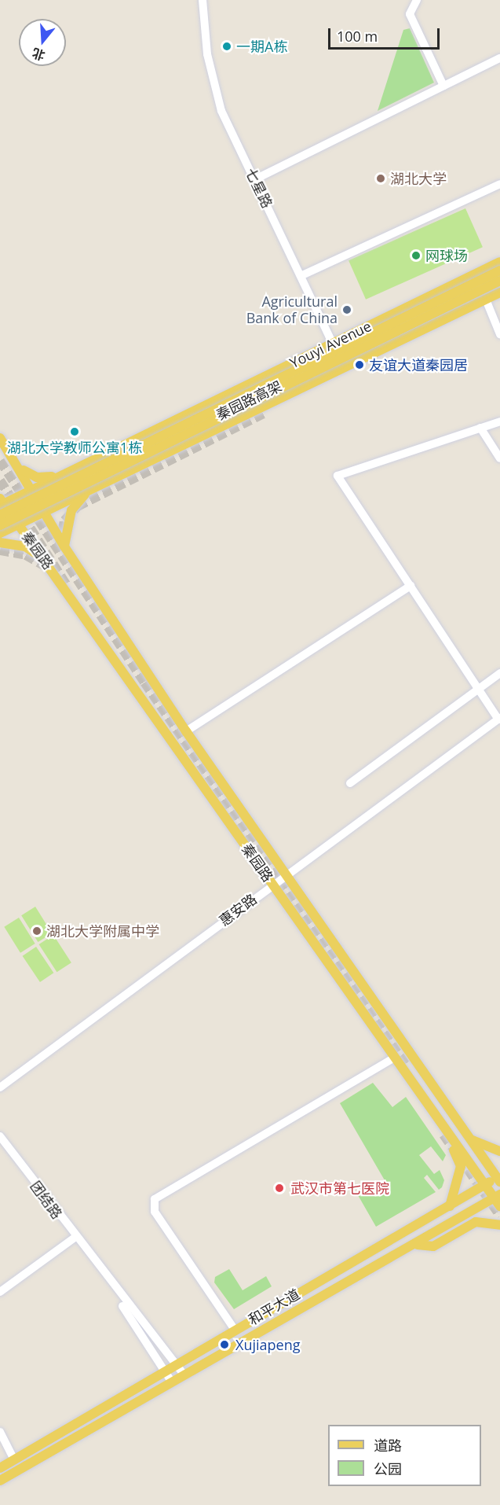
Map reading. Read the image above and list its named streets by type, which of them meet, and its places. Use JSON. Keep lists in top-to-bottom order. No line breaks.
{"streets":{"main road":["Youyi Avenue","秦园路高架","秦园路","和平大道"],"street":["七星路","惠安路","团结路"]},"crossings":[["七星路","Youyi Avenue"],["Youyi Avenue","秦园路"],["秦园路","惠安路"],["秦园路","和平大道"],["团结路","和平大道"]],"places":["一期A栋","湖北大学","网球场","Agricultural Bank of China","友谊大道秦园居","湖北大学教师公寓1栋","湖北大学附属中学","武汉市第七医院","Xujiapeng"],"legend":["道路","公园"],"scale_bar":"100 m","north":"bottom"}
